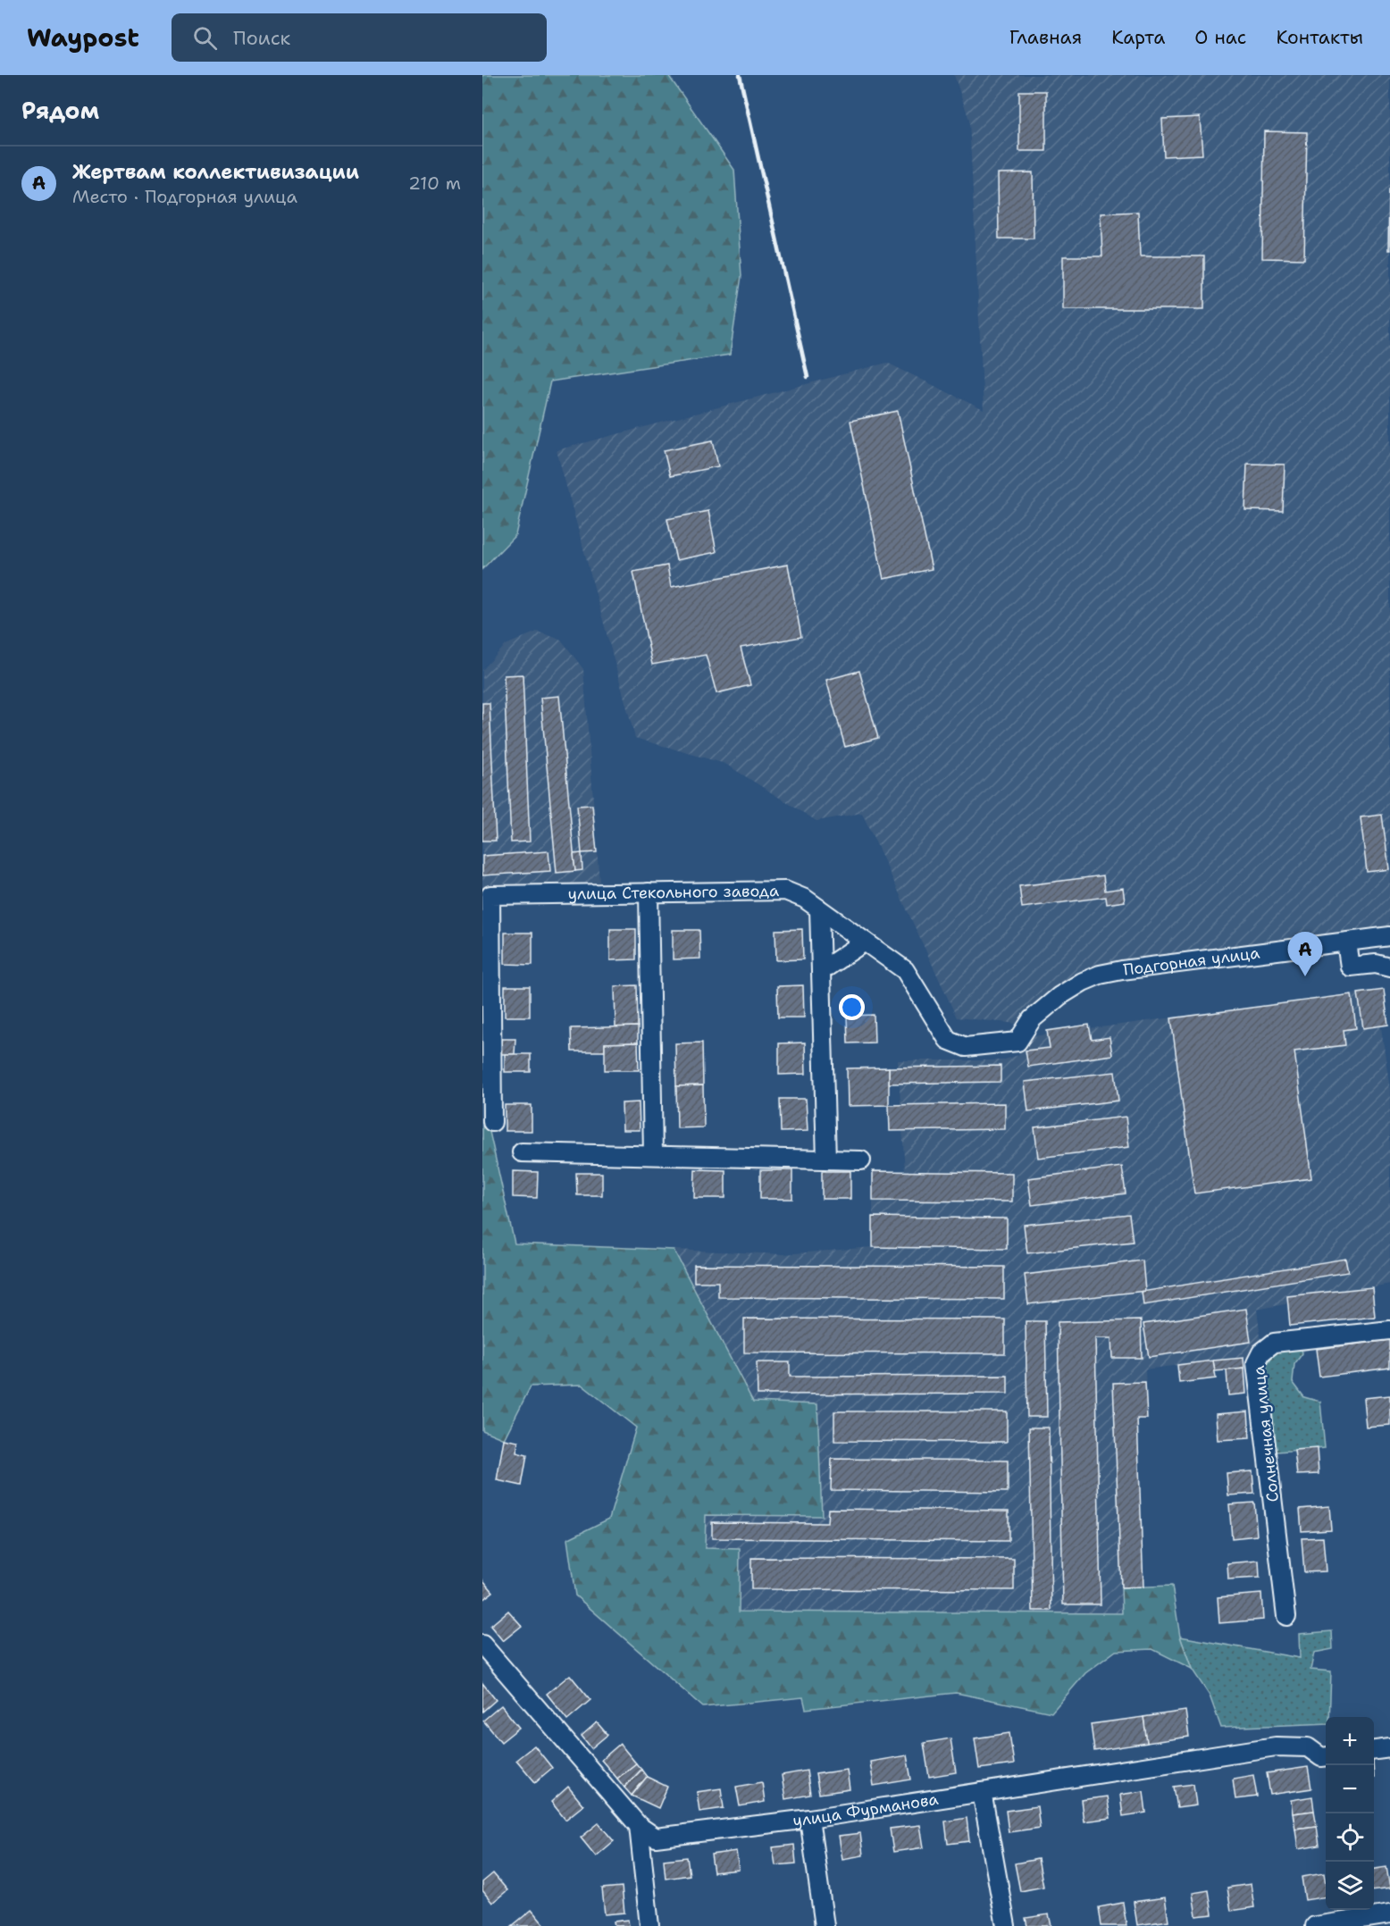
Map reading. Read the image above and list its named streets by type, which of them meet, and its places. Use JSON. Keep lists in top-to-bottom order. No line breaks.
{"streets":{"street":["улица Стекольного завода","Подгорная улица","Солнечная улица","улица Фурманова"]},"crossings":[["улица Стекольного завода","Подгорная улица"]],"page":{"header":"Waypost","search":"Поиск","nav":["Главная","Карта","О нас","Контакты"],"heading":"Рядом","list":[{"mark":"A","name":"Жертвам коллективизации","note":"Место · Подгорная улица","value":"210 m"}],"pins":"A","map_buttons":["+","−"]}}
